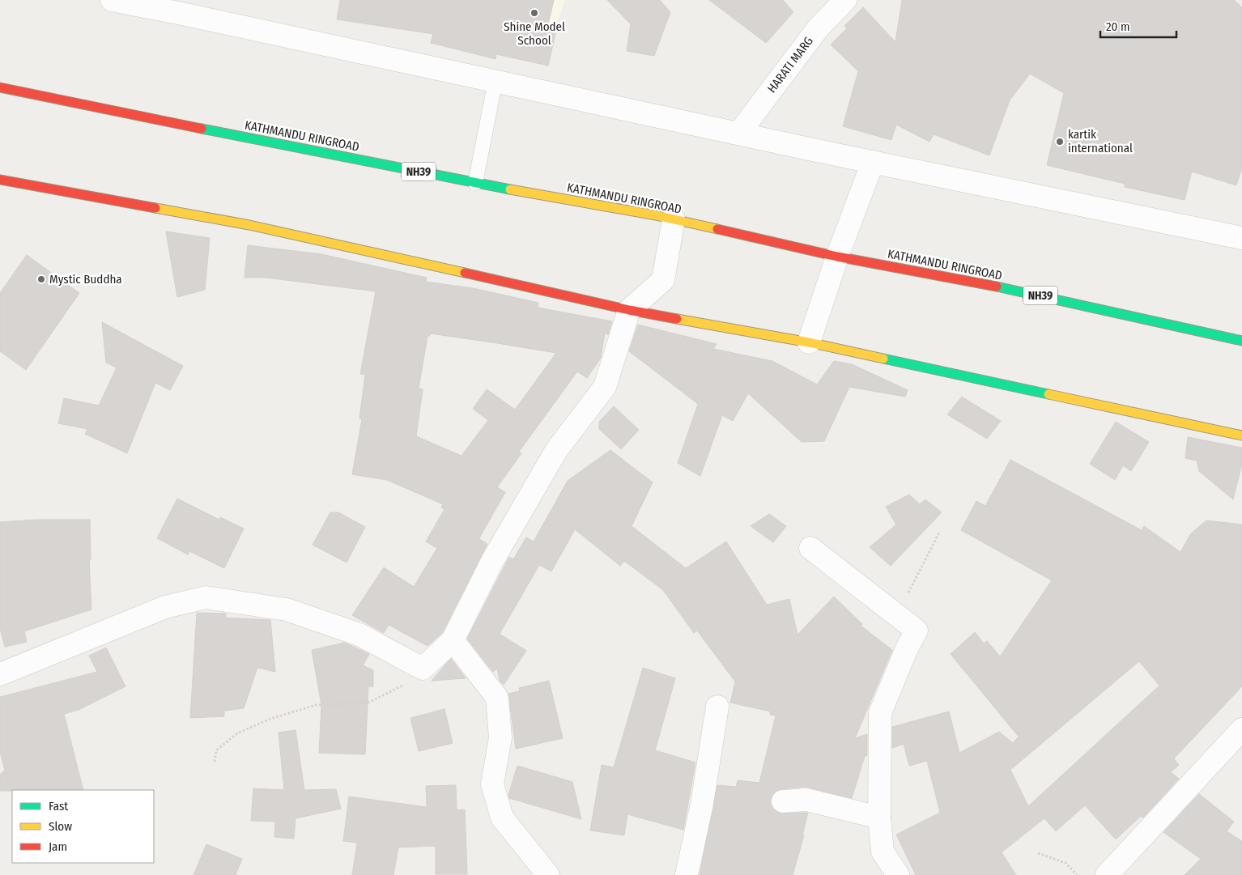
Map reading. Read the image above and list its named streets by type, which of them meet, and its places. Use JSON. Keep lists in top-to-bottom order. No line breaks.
{"streets":{"main road":["KATHMANDU RINGROAD","NH39"],"street":["HARATI MARG"]},"places":["Shine Model School","kartik international","Mystic Buddha"],"legend":["Fast","Slow","Jam"],"scale_bar":"20 m"}
